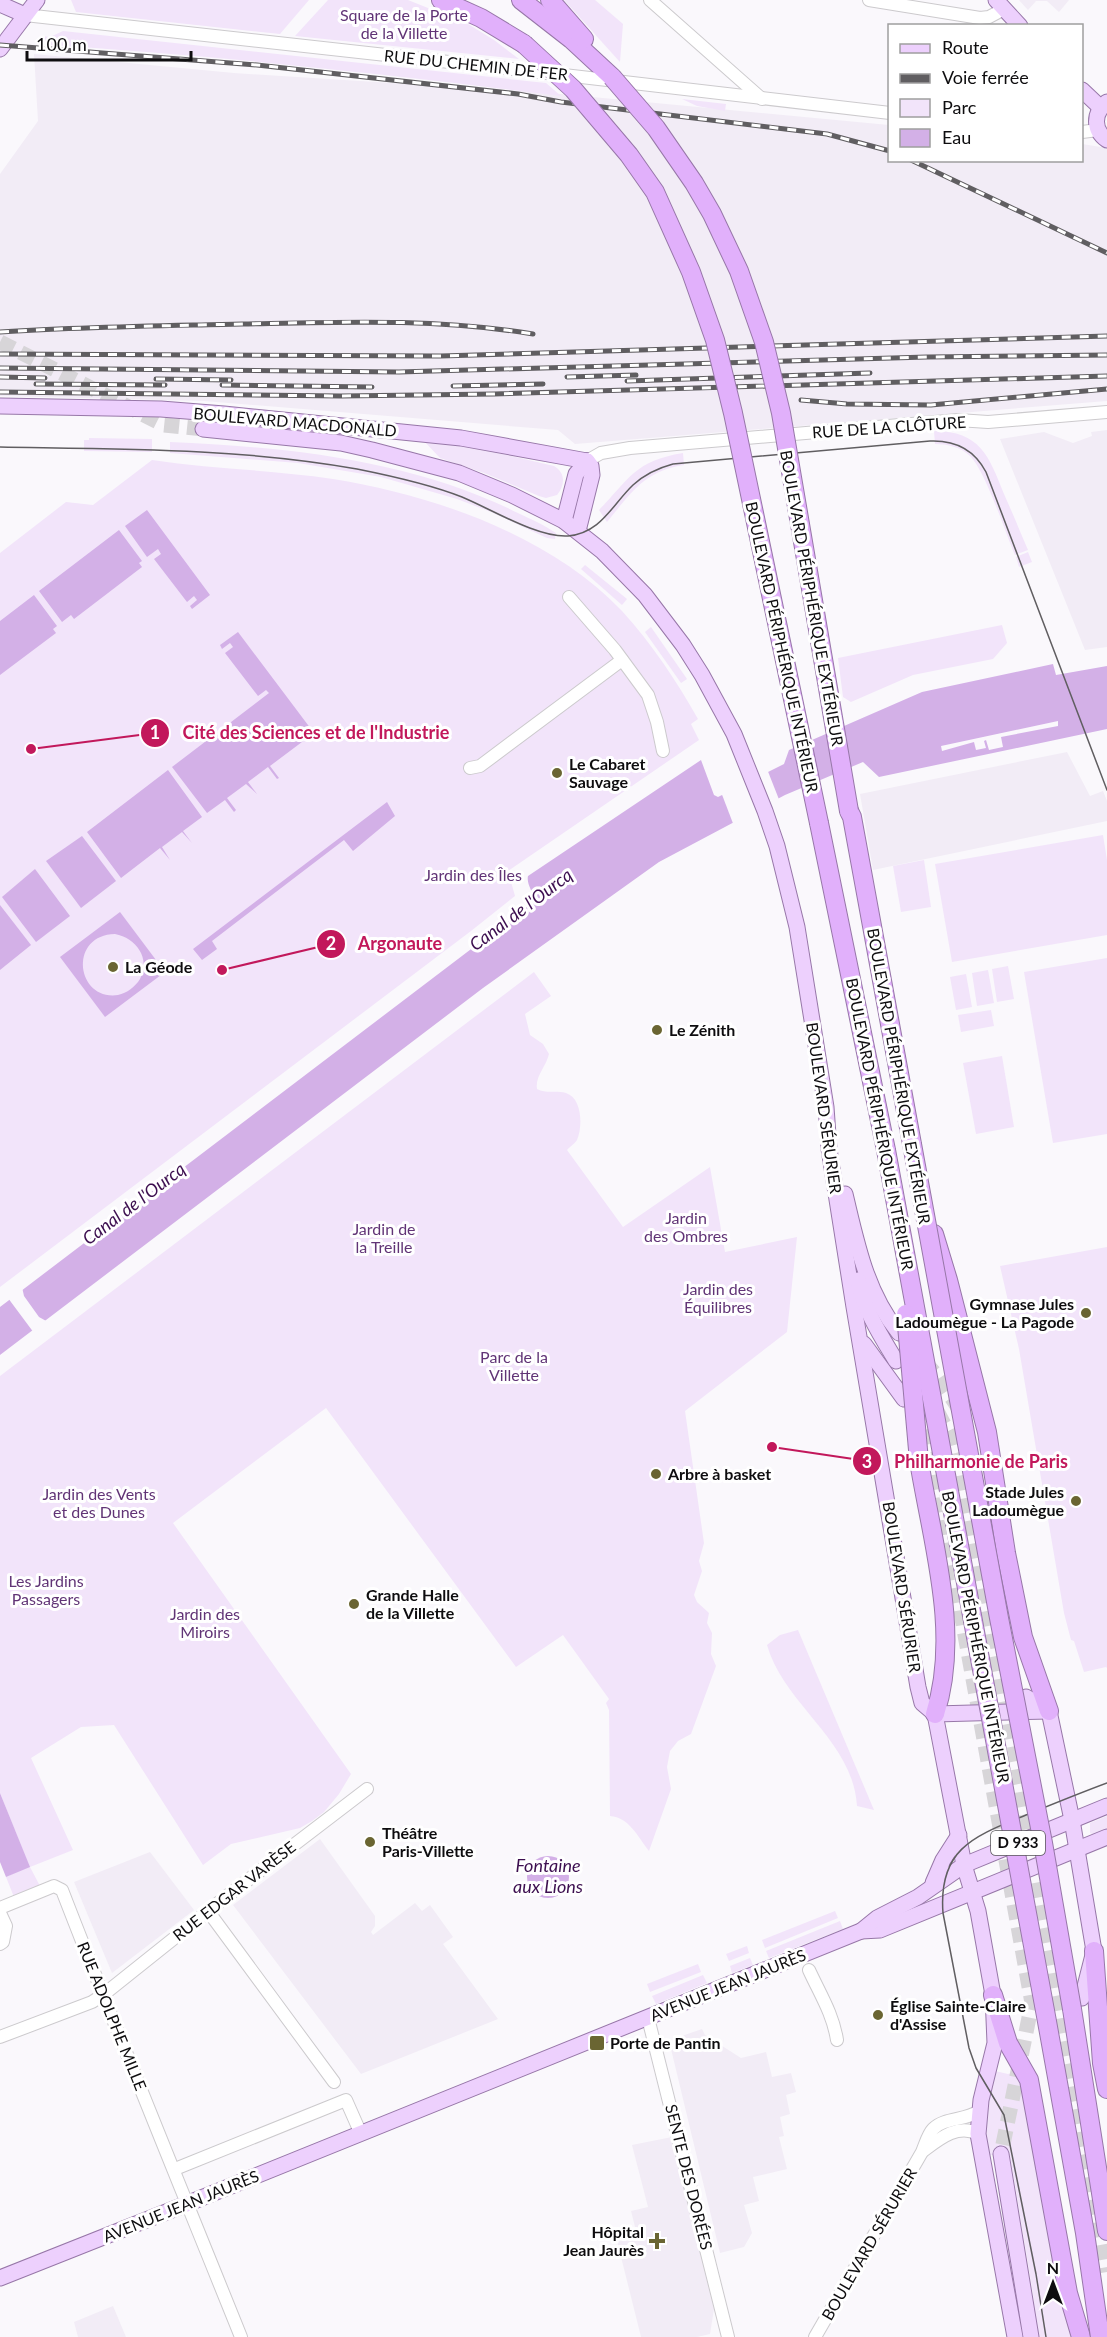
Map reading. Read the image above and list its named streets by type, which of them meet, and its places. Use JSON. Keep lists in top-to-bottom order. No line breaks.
{"streets":{"highway":["BOULEVARD PÉRIPHÉRIQUE EXTÉRIEUR","BOULEVARD PÉRIPHÉRIQUE INTÉRIEUR"],"main road":["BOULEVARD MACDONALD","BOULEVARD SÉRURIER","D 933","AVENUE JEAN JAURÈS"],"street":["RUE DU CHEMIN DE FER","RUE DE LA CLÔTURE","RUE EDGAR VARÈSE","RUE ADOLPHE MILLE","SENTE DES DORÉES"]},"crossings":[["BOULEVARD MACDONALD","RUE DE LA CLÔTURE"],["BOULEVARD MACDONALD","BOULEVARD SÉRURIER"],["BOULEVARD SÉRURIER","D 933"],["BOULEVARD SÉRURIER","AVENUE JEAN JAURÈS"],["D 933","AVENUE JEAN JAURÈS"],["RUE EDGAR VARÈSE","RUE ADOLPHE MILLE"],["AVENUE JEAN JAURÈS","RUE ADOLPHE MILLE"],["AVENUE JEAN JAURÈS","SENTE DES DORÉES"]],"water":["Canal de l'Ourcq","Fontaine aux Lions"],"parks":["Square de la Porte de la Villette","Jardin des Îles","Jardin des Ombres","Jardin de la Treille","Jardin des Équilibres","Parc de la Villette","Jardin des Vents et des Dunes","Les Jardins Passagers","Jardin des Miroirs"],"places":{"other":["Cité des Sciences et de l'Industrie","Le Cabaret Sauvage","La Géode","Argonaute","Le Zénith","Gymnase Jules Ladoumègue - La Pagode","Philharmonie de Paris","Arbre à basket","Stade Jules Ladoumègue","Grande Halle de la Villette","Théâtre Paris-Villette","Église Sainte-Claire d'Assise"],"transit":["Porte de Pantin"],"health":["Hôpital Jean Jaurès"]},"legend":["Route","Voie ferrée","Parc","Eau"],"scale_bar":"100 m","north":"top"}
